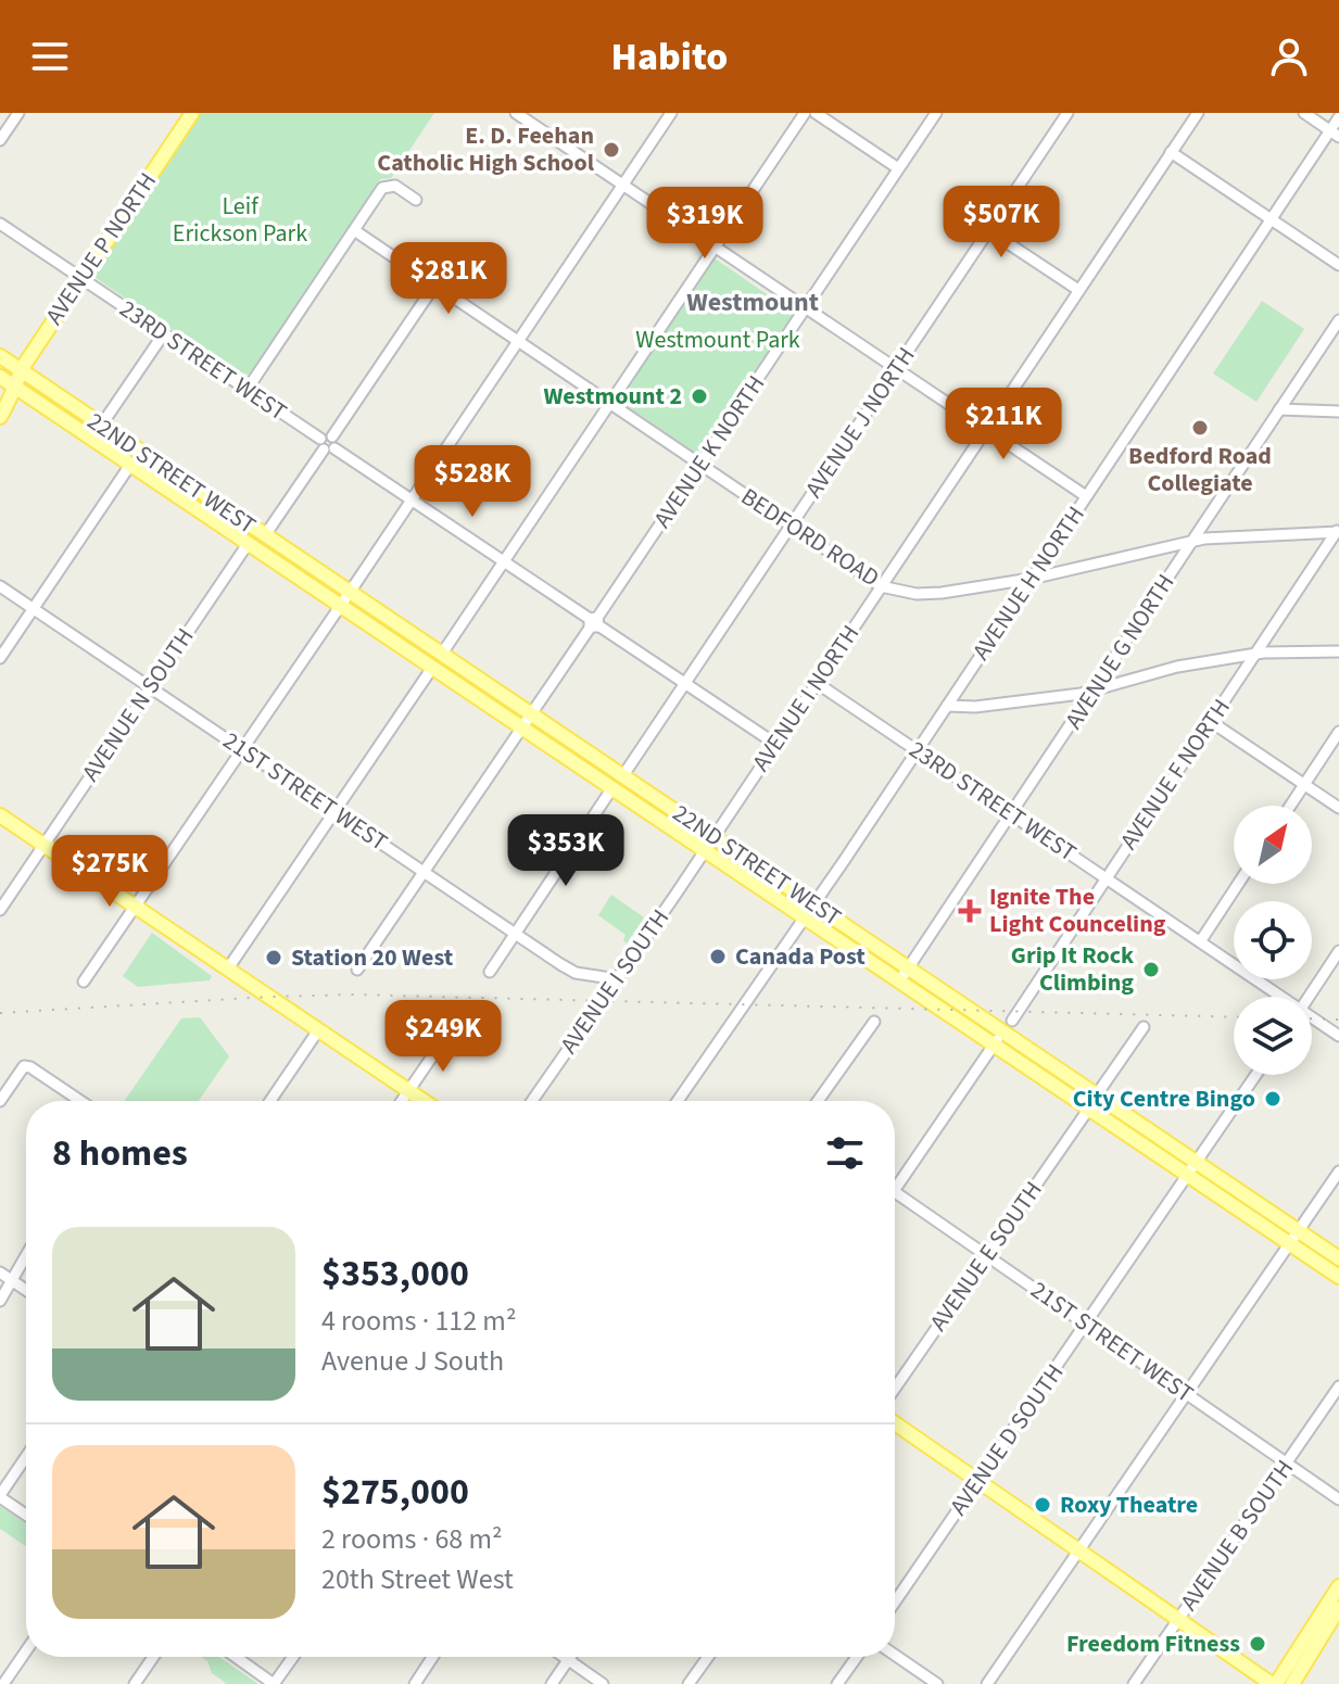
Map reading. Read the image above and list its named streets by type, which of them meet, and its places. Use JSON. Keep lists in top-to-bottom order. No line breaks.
{"streets":{"main road":["AVENUE P NORTH","22ND STREET WEST"],"street":["23RD STREET WEST","AVENUE J NORTH","AVENUE K NORTH","BEDFORD ROAD","AVENUE H NORTH","AVENUE G NORTH","AVENUE I NORTH","AVENUE N SOUTH","AVENUE F NORTH","21ST STREET WEST","AVENUE I SOUTH","AVENUE E SOUTH","AVENUE D SOUTH","AVENUE B SOUTH"]},"crossings":[["AVENUE P NORTH","23RD STREET WEST"],["AVENUE P NORTH","22ND STREET WEST"],["23RD STREET WEST","AVENUE J NORTH"],["23RD STREET WEST","AVENUE K NORTH"],["23RD STREET WEST","AVENUE H NORTH"],["23RD STREET WEST","AVENUE G NORTH"],["23RD STREET WEST","AVENUE I NORTH"],["23RD STREET WEST","AVENUE F NORTH"],["AVENUE J NORTH","22ND STREET WEST"],["AVENUE J NORTH","BEDFORD ROAD"],["AVENUE K NORTH","22ND STREET WEST"],["AVENUE K NORTH","BEDFORD ROAD"],["AVENUE K NORTH","21ST STREET WEST"],["22ND STREET WEST","AVENUE H NORTH"],["22ND STREET WEST","AVENUE G NORTH"],["22ND STREET WEST","AVENUE I NORTH"],["22ND STREET WEST","AVENUE N SOUTH"],["22ND STREET WEST","AVENUE F NORTH"],["22ND STREET WEST","AVENUE I SOUTH"],["22ND STREET WEST","AVENUE E SOUTH"],["22ND STREET WEST","AVENUE D SOUTH"],["BEDFORD ROAD","AVENUE H NORTH"],["BEDFORD ROAD","AVENUE G NORTH"],["BEDFORD ROAD","AVENUE I NORTH"],["BEDFORD ROAD","AVENUE F NORTH"],["AVENUE I NORTH","AVENUE I SOUTH"],["AVENUE N SOUTH","21ST STREET WEST"],["21ST STREET WEST","AVENUE I SOUTH"],["21ST STREET WEST","AVENUE E SOUTH"],["21ST STREET WEST","AVENUE D SOUTH"],["21ST STREET WEST","AVENUE B SOUTH"]],"districts":["Westmount"],"parks":["Leif Erickson Park","Westmount Park"],"places":{"other":["E. D. Feehan Catholic High School","Westmount 2","Bedford Road Collegiate","Canada Post","Station 20 West","Grip It Rock Climbing","City Centre Bingo","Roxy Theatre","Freedom Fitness"],"health":["Ignite The Light Counceling"]},"north":"top right","page":{"header":"Habito","price":["$507K","$319K","$281K","$211K","$528K","$353K","$275K","$249K"],"heading":"8 homes","list":[{"name":"$353,000","note":"4 rooms · 112 m² · Avenue J South"},{"name":"$275,000","note":"2 rooms · 68 m² · 20th Street West"}]}}
